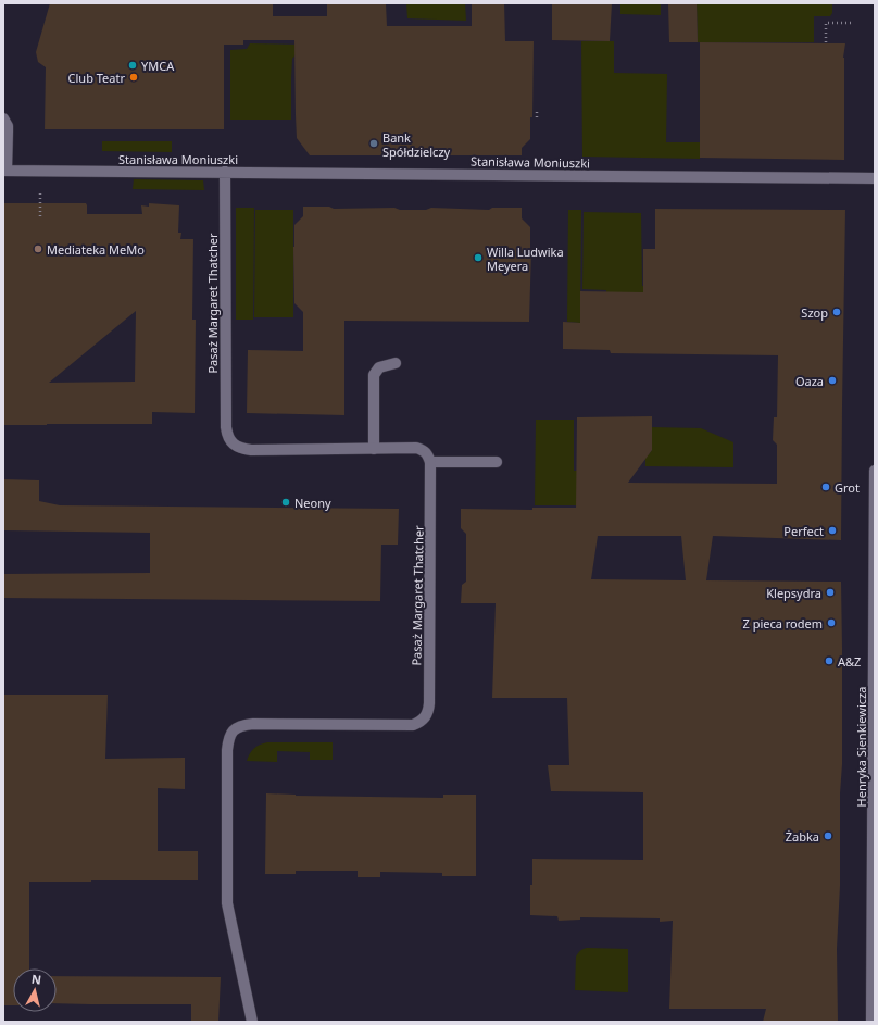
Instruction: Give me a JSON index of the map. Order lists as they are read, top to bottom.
{
  "streets": {
    "street": ["Stanisława Moniuszki", "Pasaż Margaret Thatcher", "Henryka Sienkiewicza"]
  },
  "crossings": [
    ["Stanisława Moniuszki", "Pasaż Margaret Thatcher"]
  ],
  "places": [
    "YMCA",
    "Club Teatr",
    "Bank Spółdzielczy",
    "Mediateka MeMo",
    "Willa Ludwika Meyera",
    "Szop",
    "Oaza",
    "Grot",
    "Neony",
    "Perfect",
    "Klepsydra",
    "Z pieca rodem",
    "A&Z",
    "Żabka"
  ],
  "north": "top"
}
